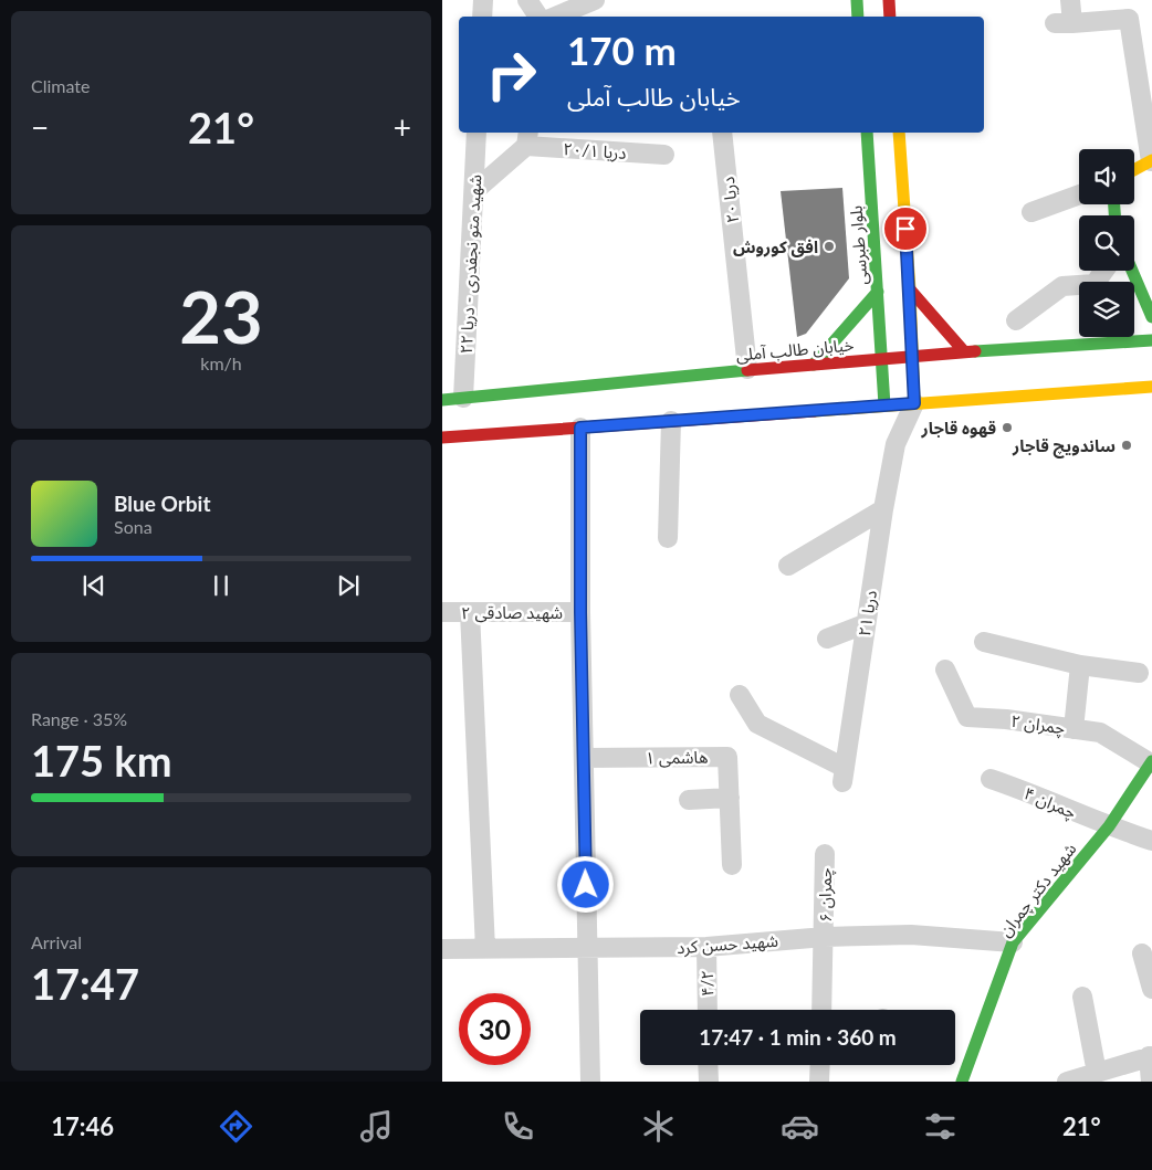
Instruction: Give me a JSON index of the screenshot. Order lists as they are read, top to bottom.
{
  "streets": {
    "main road": ["بلوار طبرسی", "خیابان طالب آملی", "شهید دکتر چمران"],
    "street": [
      "دریا ۲۰/۱",
      "دریا ۲۰",
      "شهید متو نجفدری - دریا ۲۲",
      "شهید صادقی ۲",
      "دریا ۲۱",
      "چمران ۲",
      "هاشمی ۱",
      "چمران ۴",
      "چمران ۶",
      "شهید حسن کرد",
      "۴/۲"
    ]
  },
  "crossings": [
    ["دریا ۲۰", "خیابان طالب آملی"],
    ["بلوار طبرسی", "خیابان طالب آملی"],
    ["بلوار طبرسی", "دریا ۲۱"],
    ["شهید متو نجفدری - دریا ۲۲", "خیابان طالب آملی"],
    ["چمران ۲", "شهید دکتر چمران"],
    ["چمران ۴", "شهید دکتر چمران"],
    ["شهید دکتر چمران", "شهید حسن کرد"],
    ["چمران ۶", "شهید حسن کرد"],
    ["شهید حسن کرد", "۴/۲"]
  ],
  "places": ["افق کوروش", "قهوه قاجار", "ساندویچ قاجار"],
  "page": {
    "tile": [
      "Climate",
      ["23", "km/h"],
      ["Range · 35%", "175 km"],
      ["Arrival", "17:47"]
    ],
    "turn": ["170 m", "خیابان طالب آملی"],
    "heat": ["−", "21°", "+"],
    "song": ["Blue Orbit", "Sona"],
    "limit": "30",
    "trip": "17:47 · 1 min · 360 m",
    "tabs": ["17:46", "21°"]
  }
}
